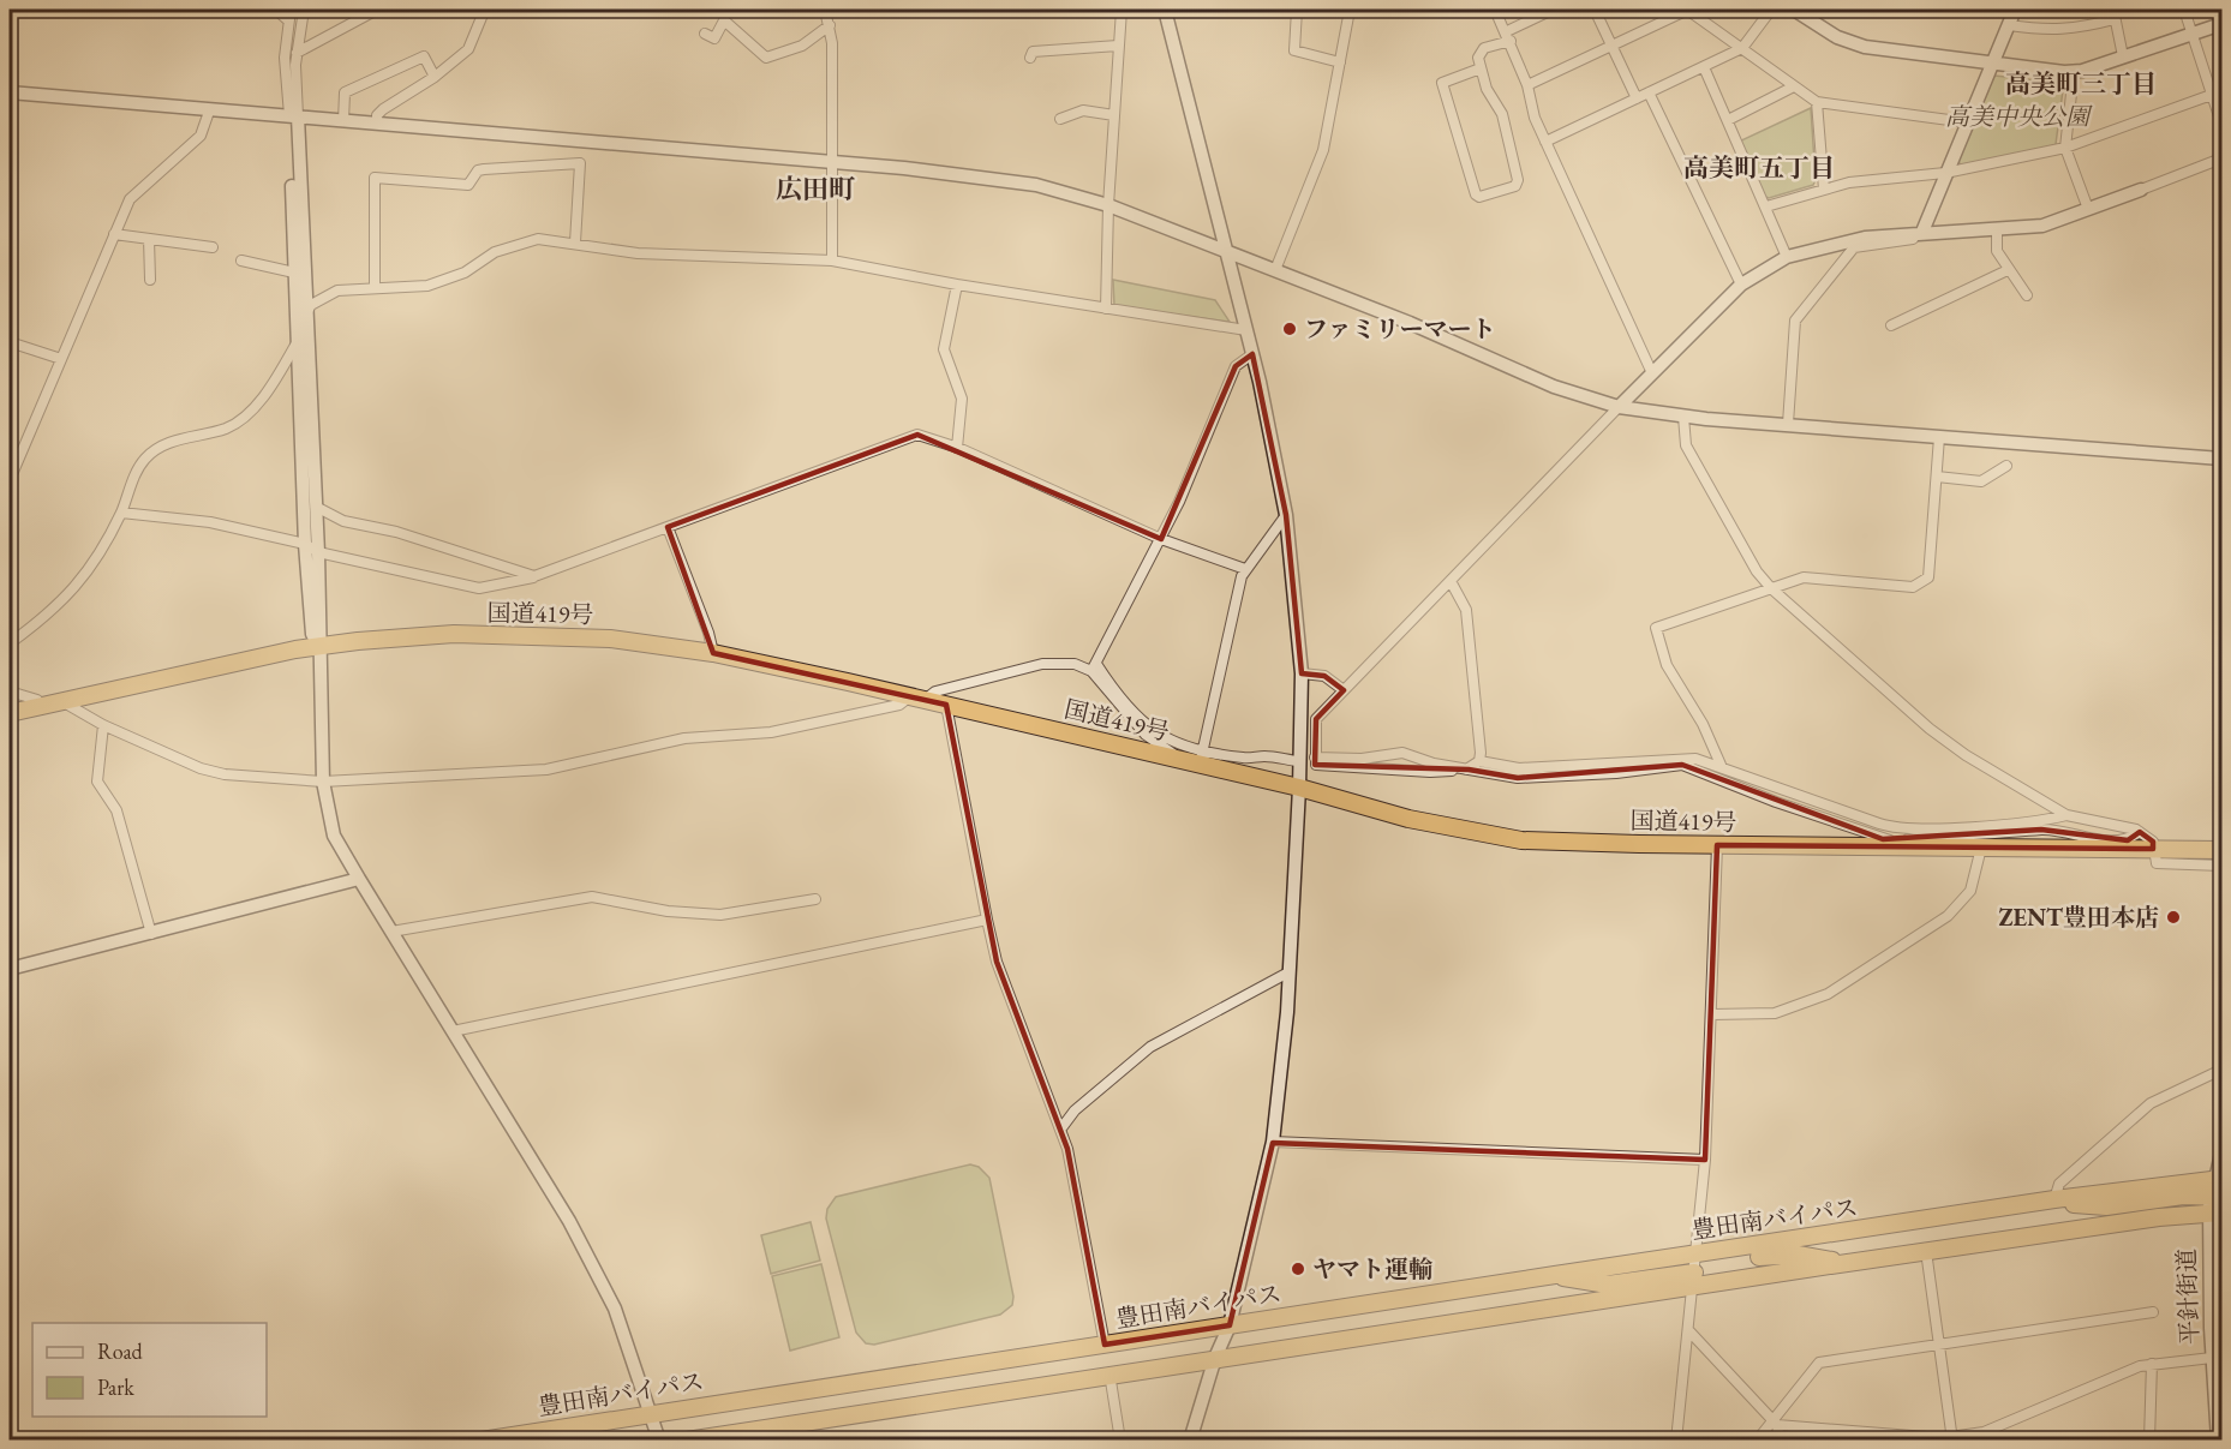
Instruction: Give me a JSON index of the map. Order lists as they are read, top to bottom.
{
  "streets": {
    "highway": ["国道419号", "豊田南バイパス"],
    "street": ["平針街道"]
  },
  "crossings": [
    ["豊田南バイパス", "平針街道"]
  ],
  "districts": ["高美町三丁目", "高美町五丁目", "広田町"],
  "parks": ["高美中央公園"],
  "places": ["ファミリーマート", "ZENT豊田本店", "ヤマト運輸"],
  "legend": ["Road", "Park"]
}
